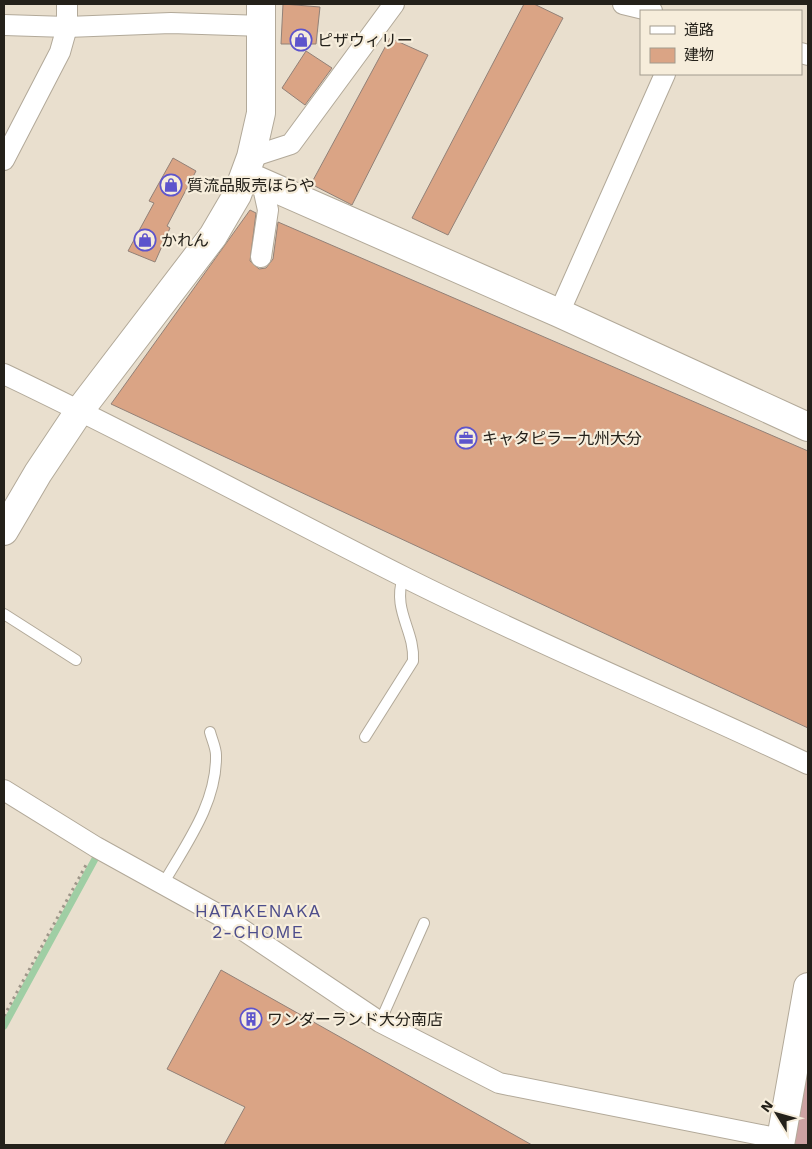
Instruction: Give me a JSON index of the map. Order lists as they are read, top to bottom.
{
  "districts": ["HATAKENAKA 2-CHOME"],
  "places": {
    "shop": ["ピザウィリー", "質流品販売ほらや", "かれん"],
    "office": ["キャタピラー九州大分"],
    "building": ["ワンダーランド大分南店"]
  },
  "legend": ["道路", "建物"],
  "north": "top left"
}
